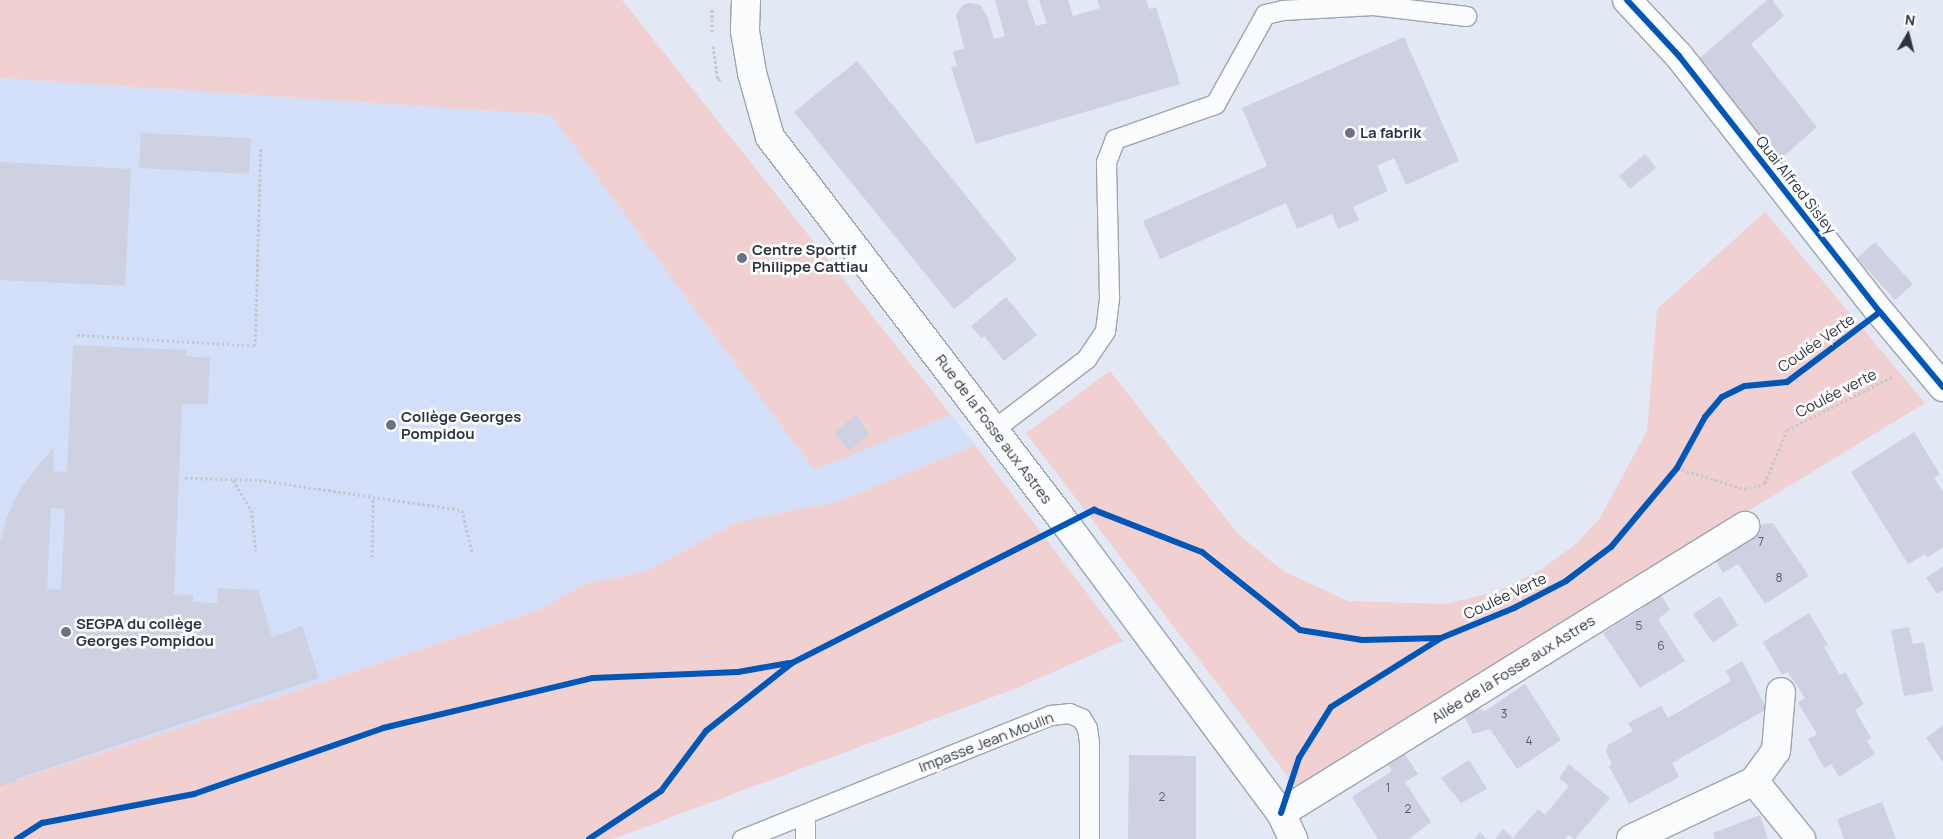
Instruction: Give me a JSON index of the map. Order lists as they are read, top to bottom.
{
  "streets": {
    "street": ["Quai Alfred Sisley", "Rue de la Fosse aux Astres", "Allée de la Fosse aux Astres"],
    "lane": ["Impasse Jean Moulin"],
    "path": ["Coulée verte"],
    "cycle path": ["Coulée Verte"]
  },
  "crossings": [
    ["Quai Alfred Sisley", "Coulée Verte"],
    ["Quai Alfred Sisley", "Coulée verte"],
    ["Coulée Verte", "Coulée verte"],
    ["Coulée Verte", "Rue de la Fosse aux Astres"],
    ["Rue de la Fosse aux Astres", "Allée de la Fosse aux Astres"]
  ],
  "places": [
    "La fabrik",
    "Centre Sportif Philippe Cattiau",
    "Collège Georges Pompidou",
    "SEGPA du collège Georges Pompidou"
  ],
  "house_numbers": [
    "7",
    "8",
    "5",
    "6",
    "3",
    "4",
    "1",
    "2",
    "2"
  ],
  "north": "top"
}
